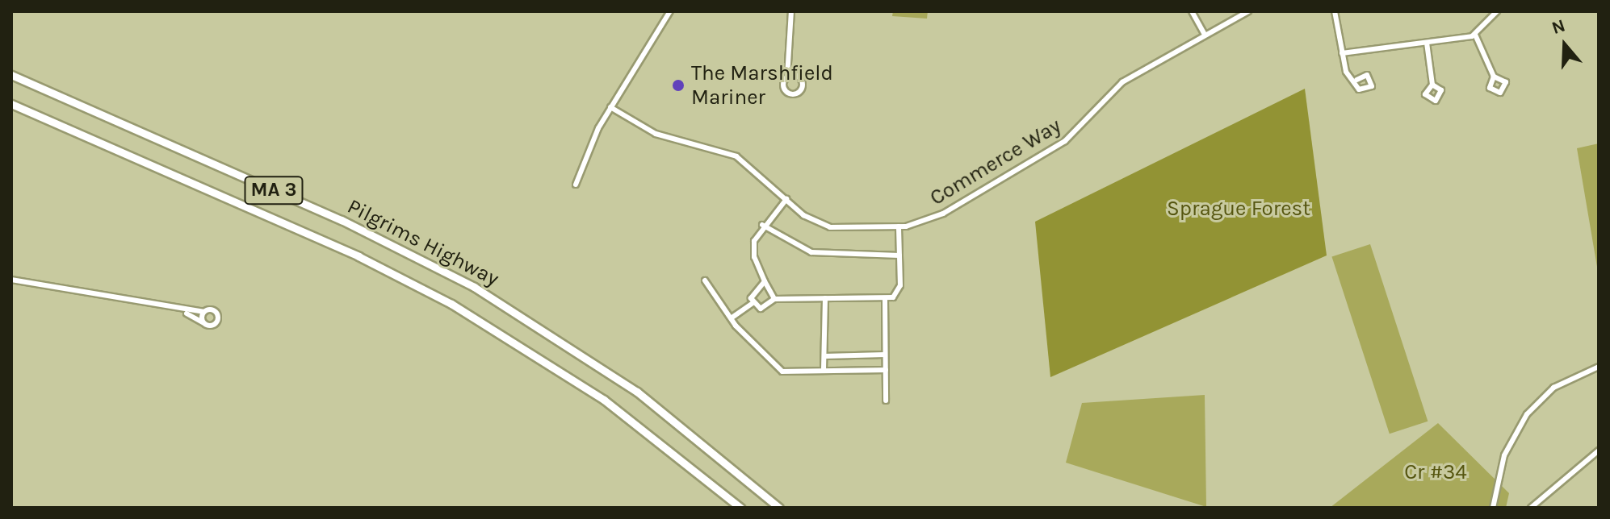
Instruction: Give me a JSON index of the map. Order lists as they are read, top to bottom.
{
  "streets": {
    "highway": ["MA 3", "Pilgrims Highway"],
    "street": ["Commerce Way"]
  },
  "parks": ["Sprague Forest", "Cr #34"],
  "places": ["The Marshfield Mariner"],
  "north": "top"
}
